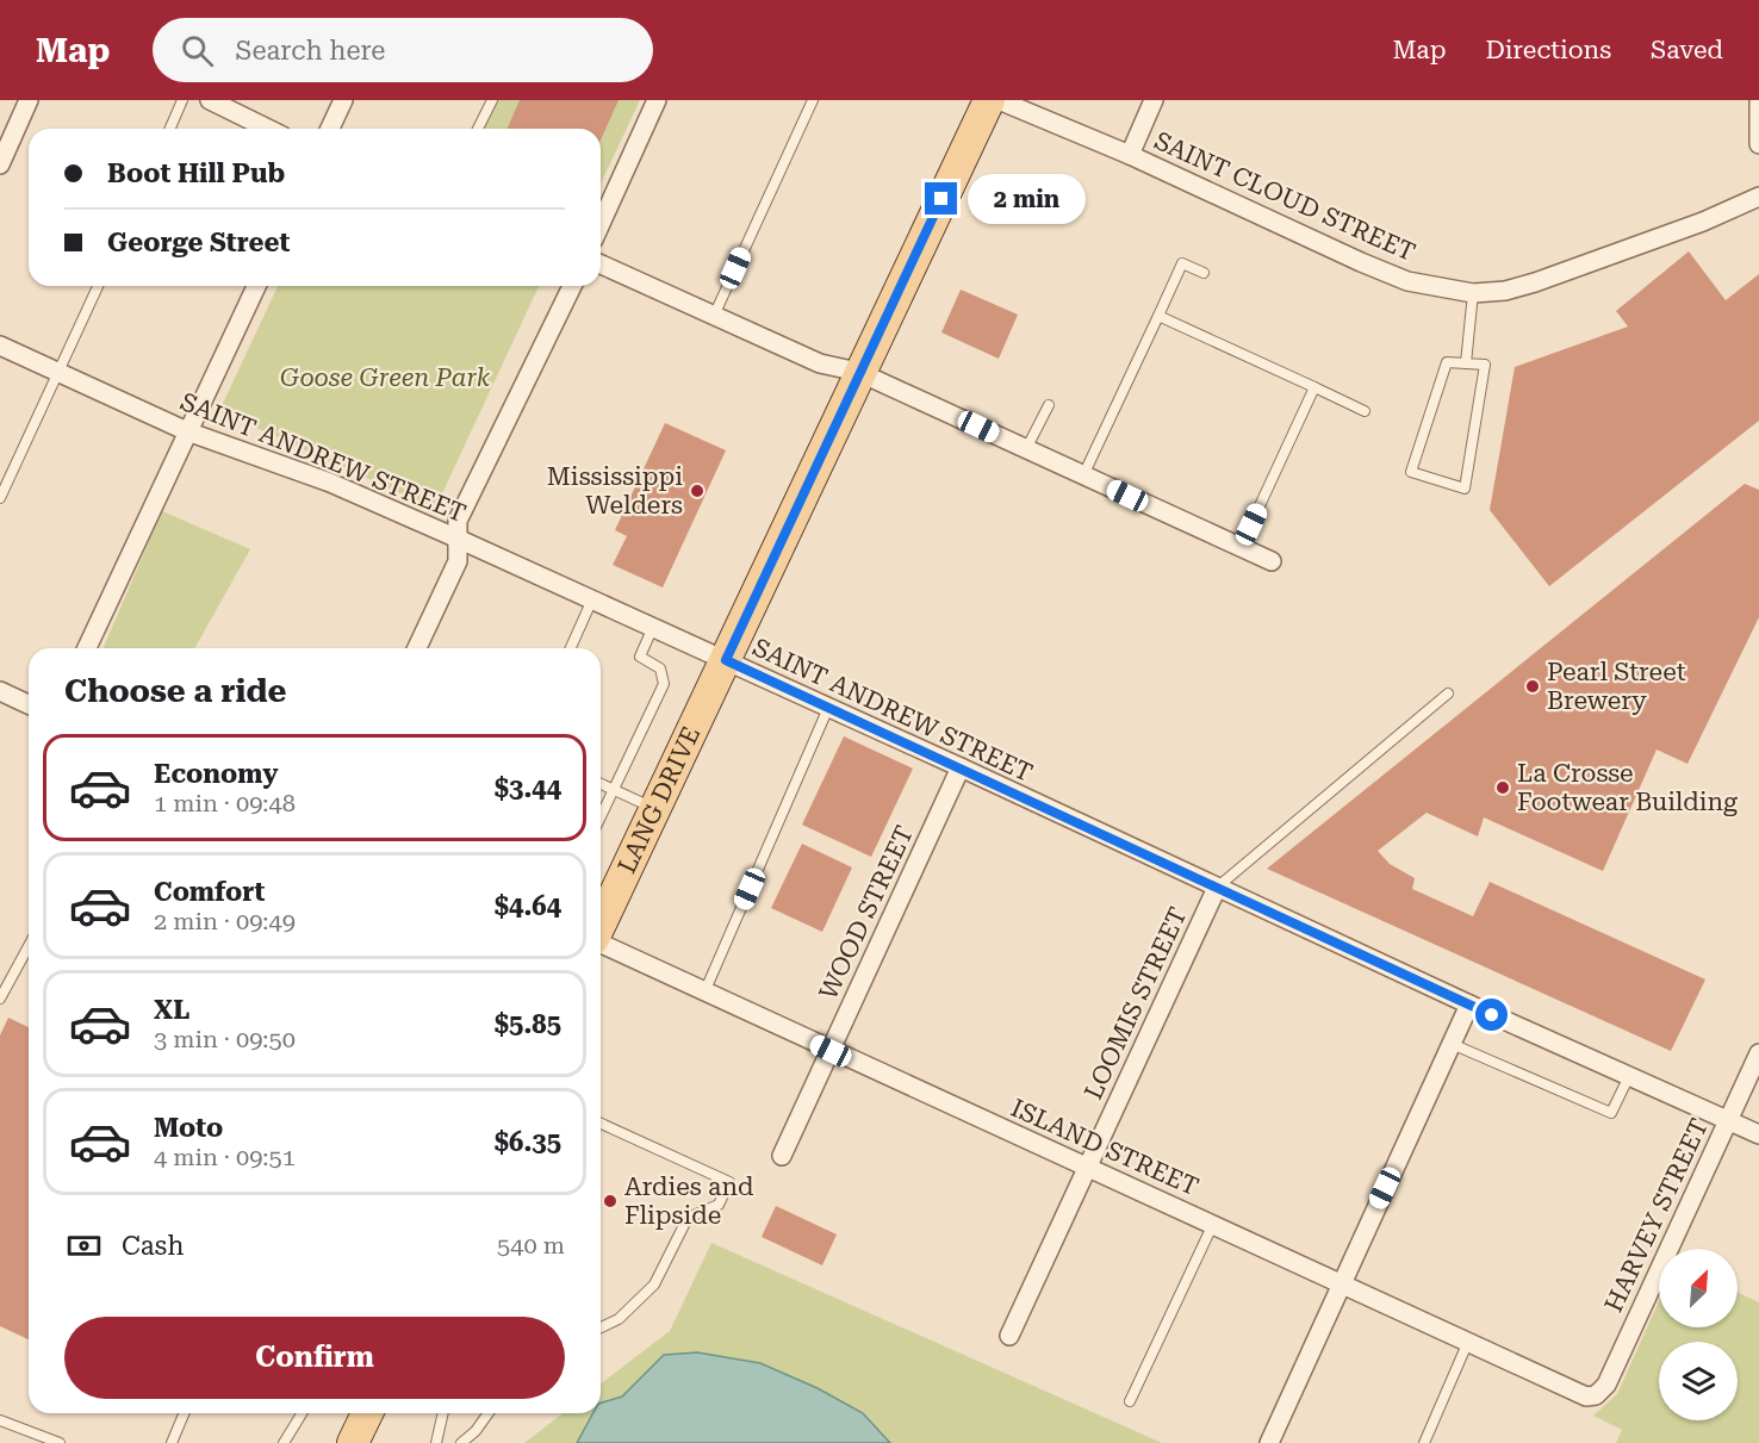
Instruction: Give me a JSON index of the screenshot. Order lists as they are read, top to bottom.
{
  "streets": {
    "main road": ["LANG DRIVE"],
    "street": [
      "SAINT CLOUD STREET",
      "SAINT ANDREW STREET",
      "WOOD STREET",
      "LOOMIS STREET",
      "ISLAND STREET",
      "HARVEY STREET"
    ]
  },
  "crossings": [
    ["SAINT ANDREW STREET", "LANG DRIVE"],
    ["SAINT ANDREW STREET", "WOOD STREET"],
    ["SAINT ANDREW STREET", "LOOMIS STREET"],
    ["SAINT ANDREW STREET", "HARVEY STREET"],
    ["WOOD STREET", "ISLAND STREET"],
    ["LOOMIS STREET", "ISLAND STREET"],
    ["ISLAND STREET", "HARVEY STREET"]
  ],
  "parks": ["Goose Green Park"],
  "places": [
    "Mississippi Welders",
    "Pearl Street Brewery",
    "La Crosse Footwear Building",
    "Ardies and Flipside"
  ],
  "north": "top right",
  "page": {
    "header": "Map",
    "search": "Search here",
    "nav": ["Map", "Directions", "Saved"],
    "banner": ["Boot Hill Pub", "George Street"],
    "bubble": "2 min",
    "heading": "Choose a ride",
    "list": [
      {
        "name": "Economy",
        "note": "1 min · 09:48",
        "value": "$3.44"
      },
      {
        "name": "Comfort",
        "note": "2 min · 09:49",
        "value": "$4.64"
      },
      {
        "name": "XL",
        "note": "3 min · 09:50",
        "value": "$5.85"
      },
      {
        "name": "Moto",
        "note": "4 min · 09:51",
        "value": "$6.35"
      }
    ],
    "pay": ["Cash", "540 m"],
    "buttons": "Confirm"
  }
}
